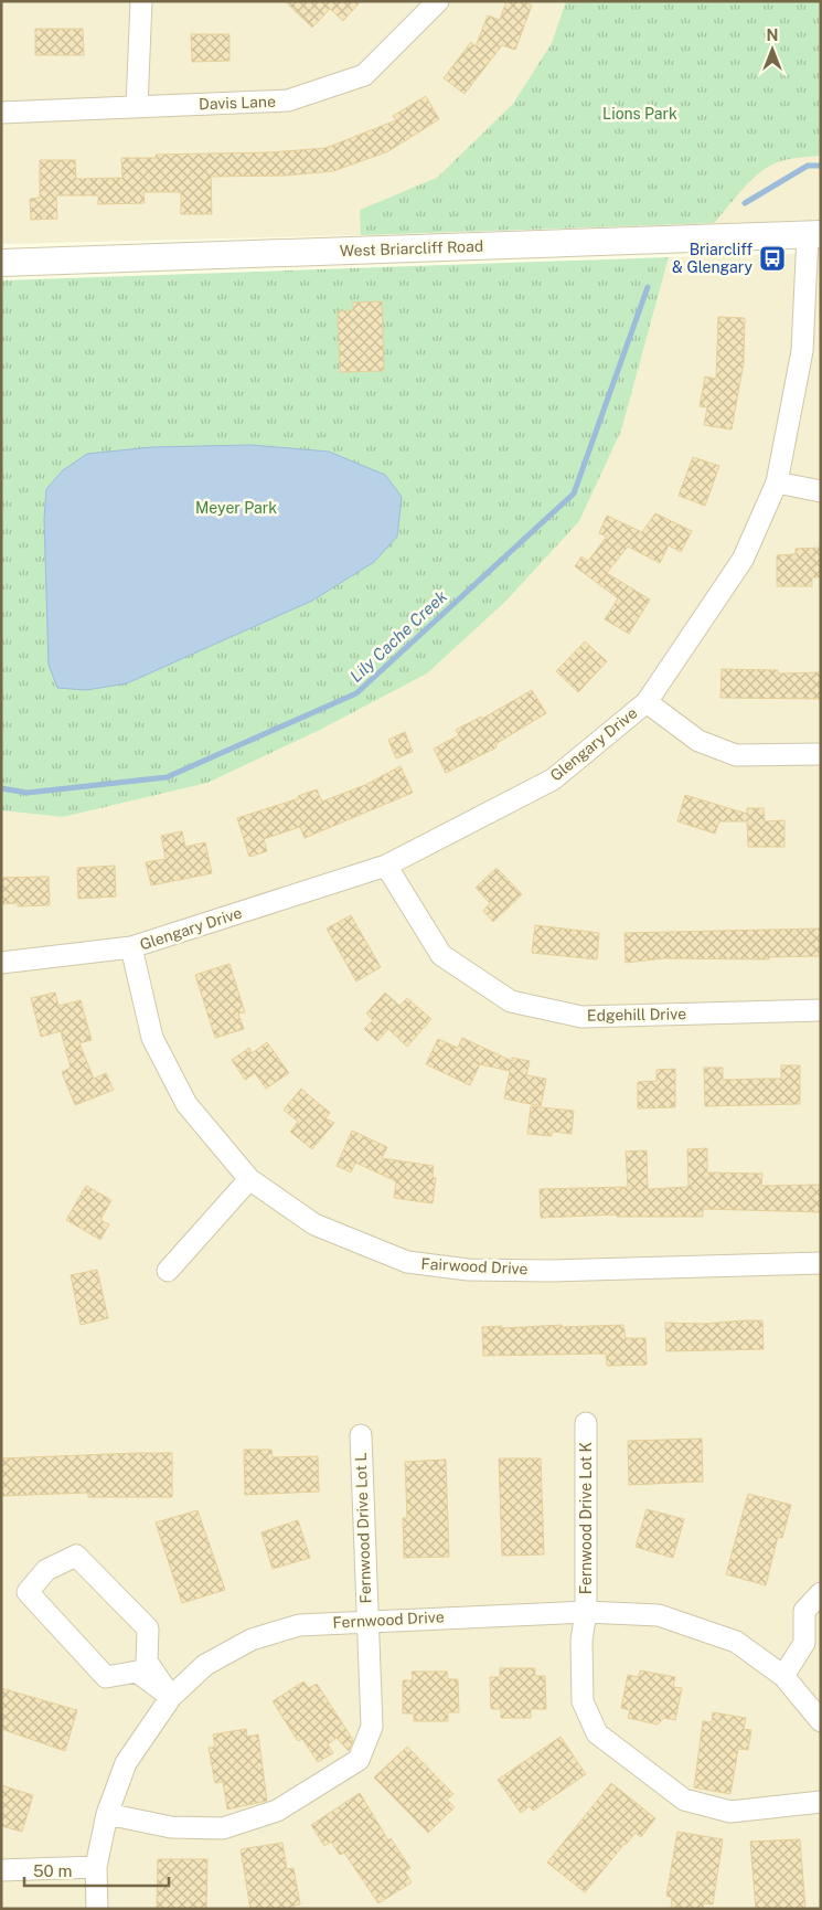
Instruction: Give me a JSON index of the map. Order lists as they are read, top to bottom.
{
  "streets": {
    "street": [
      "Davis Lane",
      "West Briarcliff Road",
      "Glengary Drive",
      "Edgehill Drive",
      "Fairwood Drive",
      "Fernwood Drive Lot K",
      "Fernwood Drive Lot L",
      "Fernwood Drive"
    ]
  },
  "crossings": [
    ["West Briarcliff Road", "Glengary Drive"],
    ["Glengary Drive", "Edgehill Drive"],
    ["Glengary Drive", "Fairwood Drive"],
    ["Fernwood Drive Lot K", "Fernwood Drive"],
    ["Fernwood Drive Lot L", "Fernwood Drive"]
  ],
  "water": ["Lily Cache Creek"],
  "parks": ["Lions Park", "Meyer Park"],
  "places": {
    "bus stop": ["Briarcliff & Glengary"]
  },
  "scale_bar": "50 m",
  "north": "top"
}
